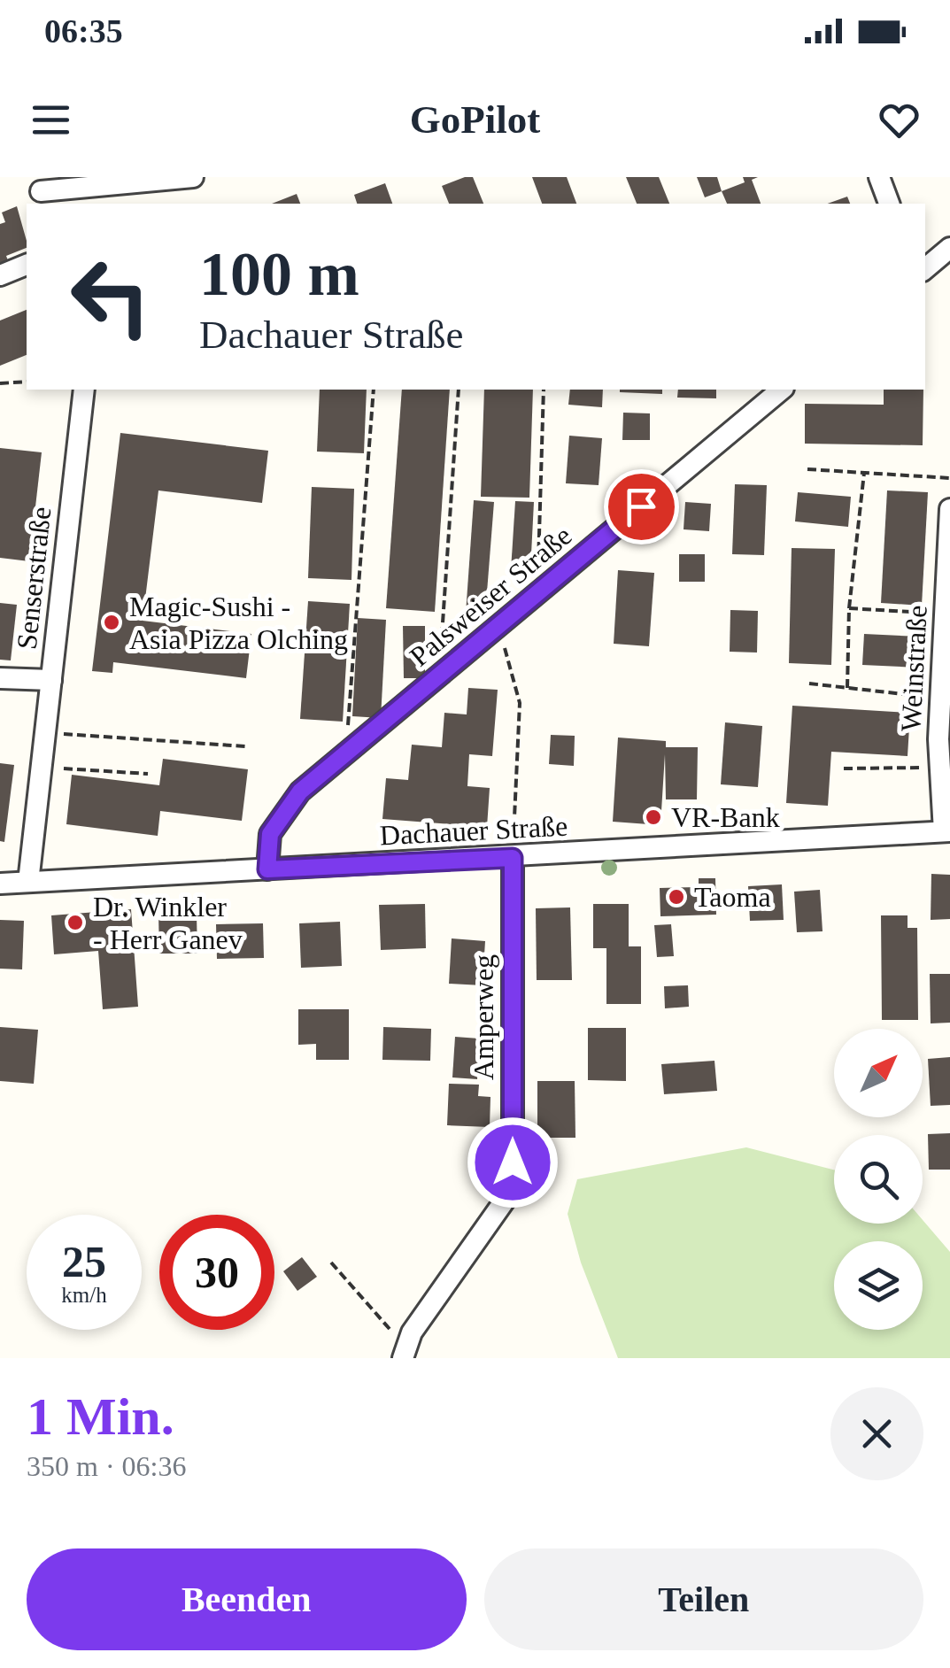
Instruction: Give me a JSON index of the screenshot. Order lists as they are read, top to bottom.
{
  "streets": {
    "street": [
      "Senserstraße",
      "Palsweiser Straße",
      "Weinstraße",
      "Dachauer Straße",
      "Amperweg"
    ]
  },
  "crossings": [
    ["Senserstraße", "Dachauer Straße"],
    ["Palsweiser Straße", "Dachauer Straße"],
    ["Weinstraße", "Dachauer Straße"],
    ["Dachauer Straße", "Amperweg"]
  ],
  "places": [
    "Magic-Sushi - Asia Pizza Olching",
    "VR-Bank",
    "Taoma",
    "Dr. Winkler - Herr Ganev"
  ],
  "north": "top right",
  "page": {
    "status": "06:35",
    "header": "GoPilot",
    "turn": ["100 m", "Dachauer Straße"],
    "speed": "25 km/h",
    "limit": "30",
    "heading": ["1 Min.", "350 m · 06:36"],
    "buttons": ["Beenden", "Teilen"]
  }
}
